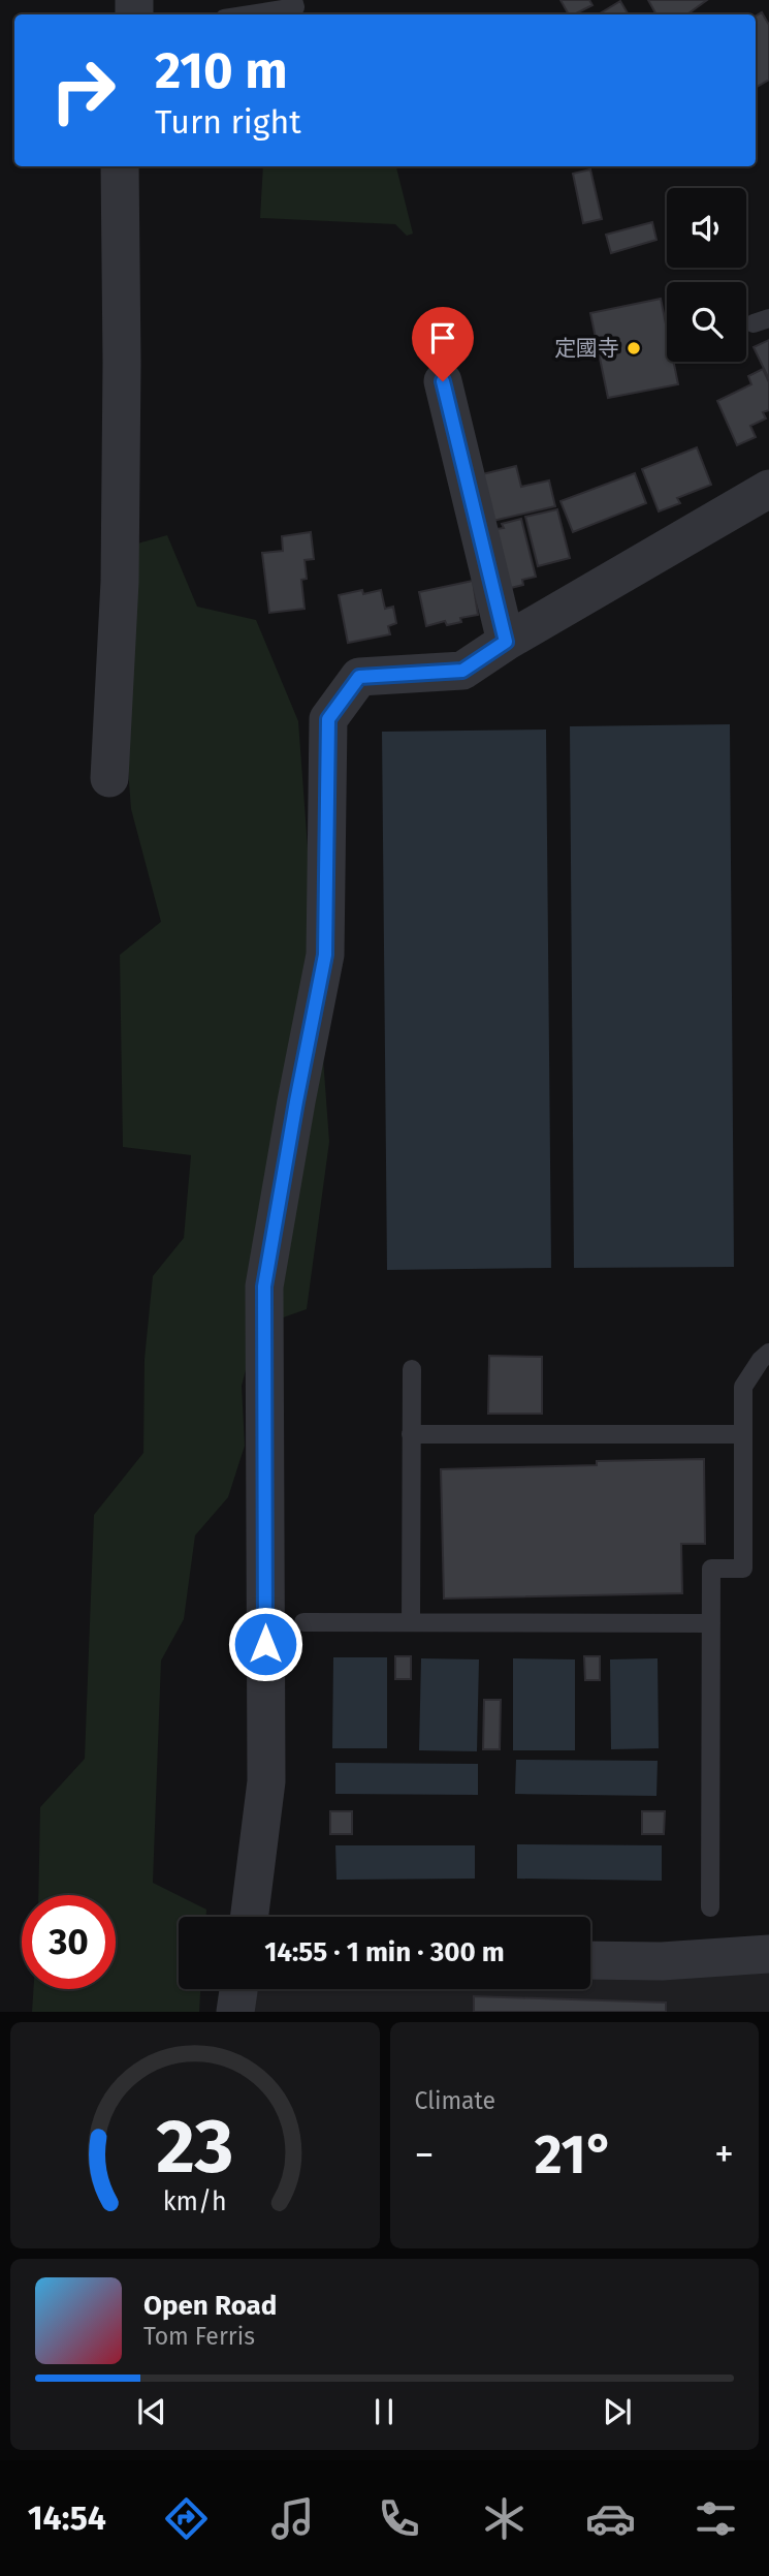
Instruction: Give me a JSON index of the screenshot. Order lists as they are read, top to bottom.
{
  "places": ["定國寺"],
  "page": {
    "turn": ["210 m", "Turn right"],
    "limit": "30",
    "trip": "14:55 · 1 min · 300 m",
    "tile": "Climate",
    "heat": ["−", "21°", "+"],
    "song": ["Open Road", "Tom Ferris"],
    "tabs": "14:54",
    "gauge": ["23", "km/h"]
  }
}
